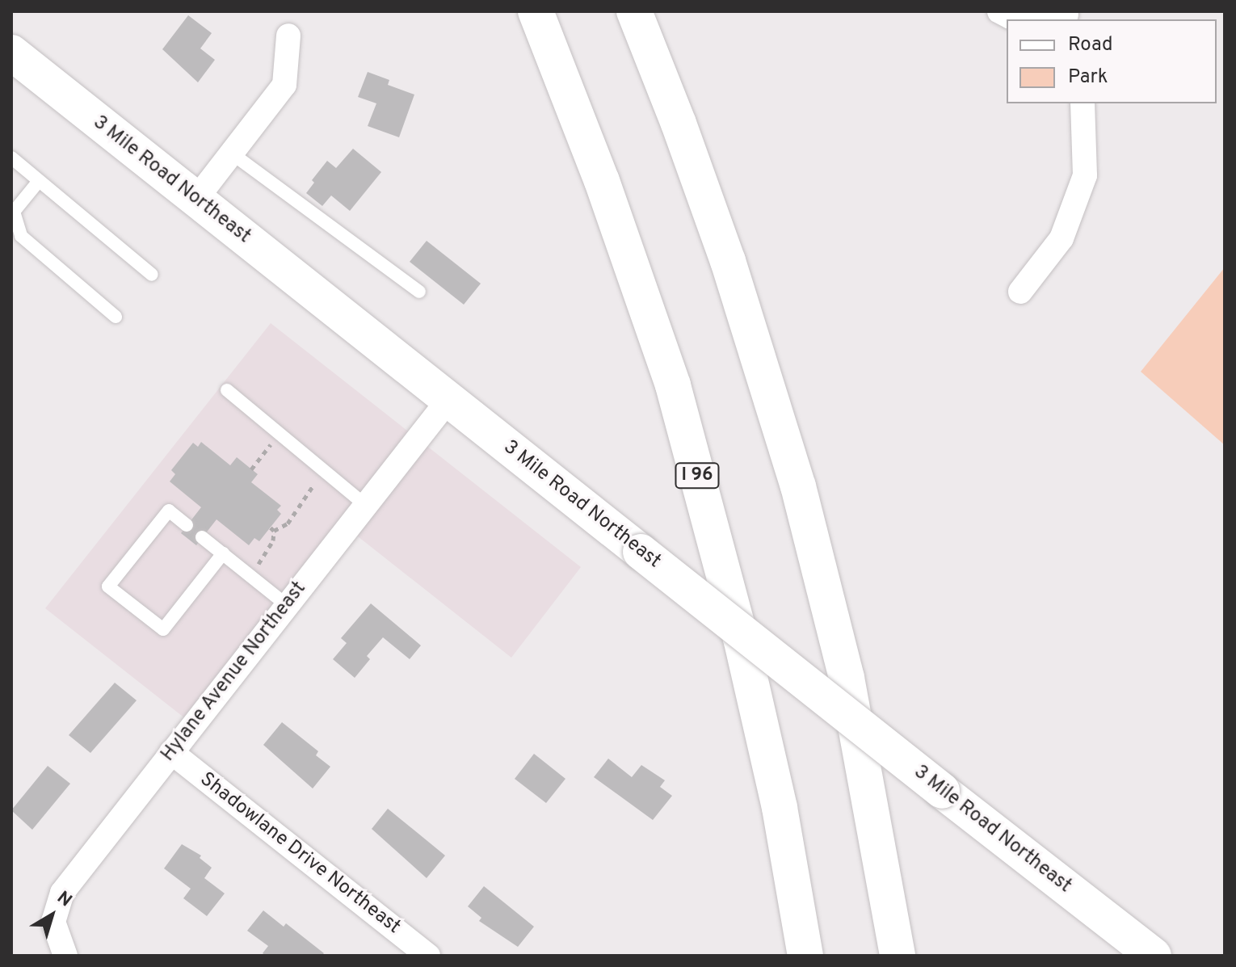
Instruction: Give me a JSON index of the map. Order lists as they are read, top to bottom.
{
  "streets": {
    "main road": ["3 Mile Road Northeast", "I 96"],
    "street": ["Hylane Avenue Northeast", "Shadowlane Drive Northeast"]
  },
  "crossings": [
    ["3 Mile Road Northeast", "Hylane Avenue Northeast"],
    ["Hylane Avenue Northeast", "Shadowlane Drive Northeast"]
  ],
  "legend": ["Road", "Park"],
  "north": "top right"
}
